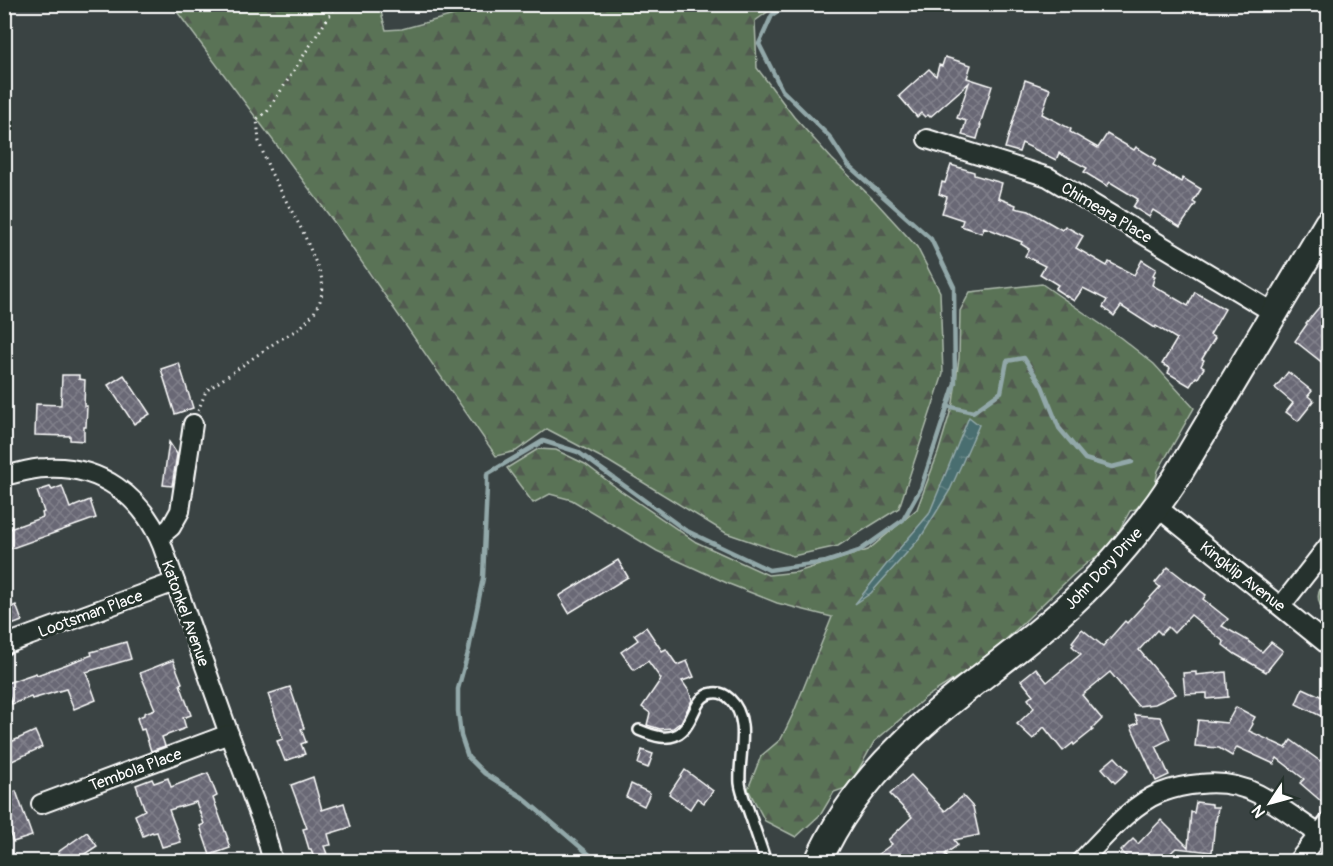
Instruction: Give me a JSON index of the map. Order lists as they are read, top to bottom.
{
  "streets": {
    "street": [
      "Chimeara Place",
      "John Dory Drive",
      "Kingklip Avenue",
      "Lootsman Place",
      "Katonkel Avenue",
      "Tembola Place"
    ]
  },
  "crossings": [
    ["Chimeara Place", "John Dory Drive"],
    ["John Dory Drive", "Kingklip Avenue"],
    ["Lootsman Place", "Katonkel Avenue"],
    ["Katonkel Avenue", "Tembola Place"]
  ],
  "north": "bottom left"
}
